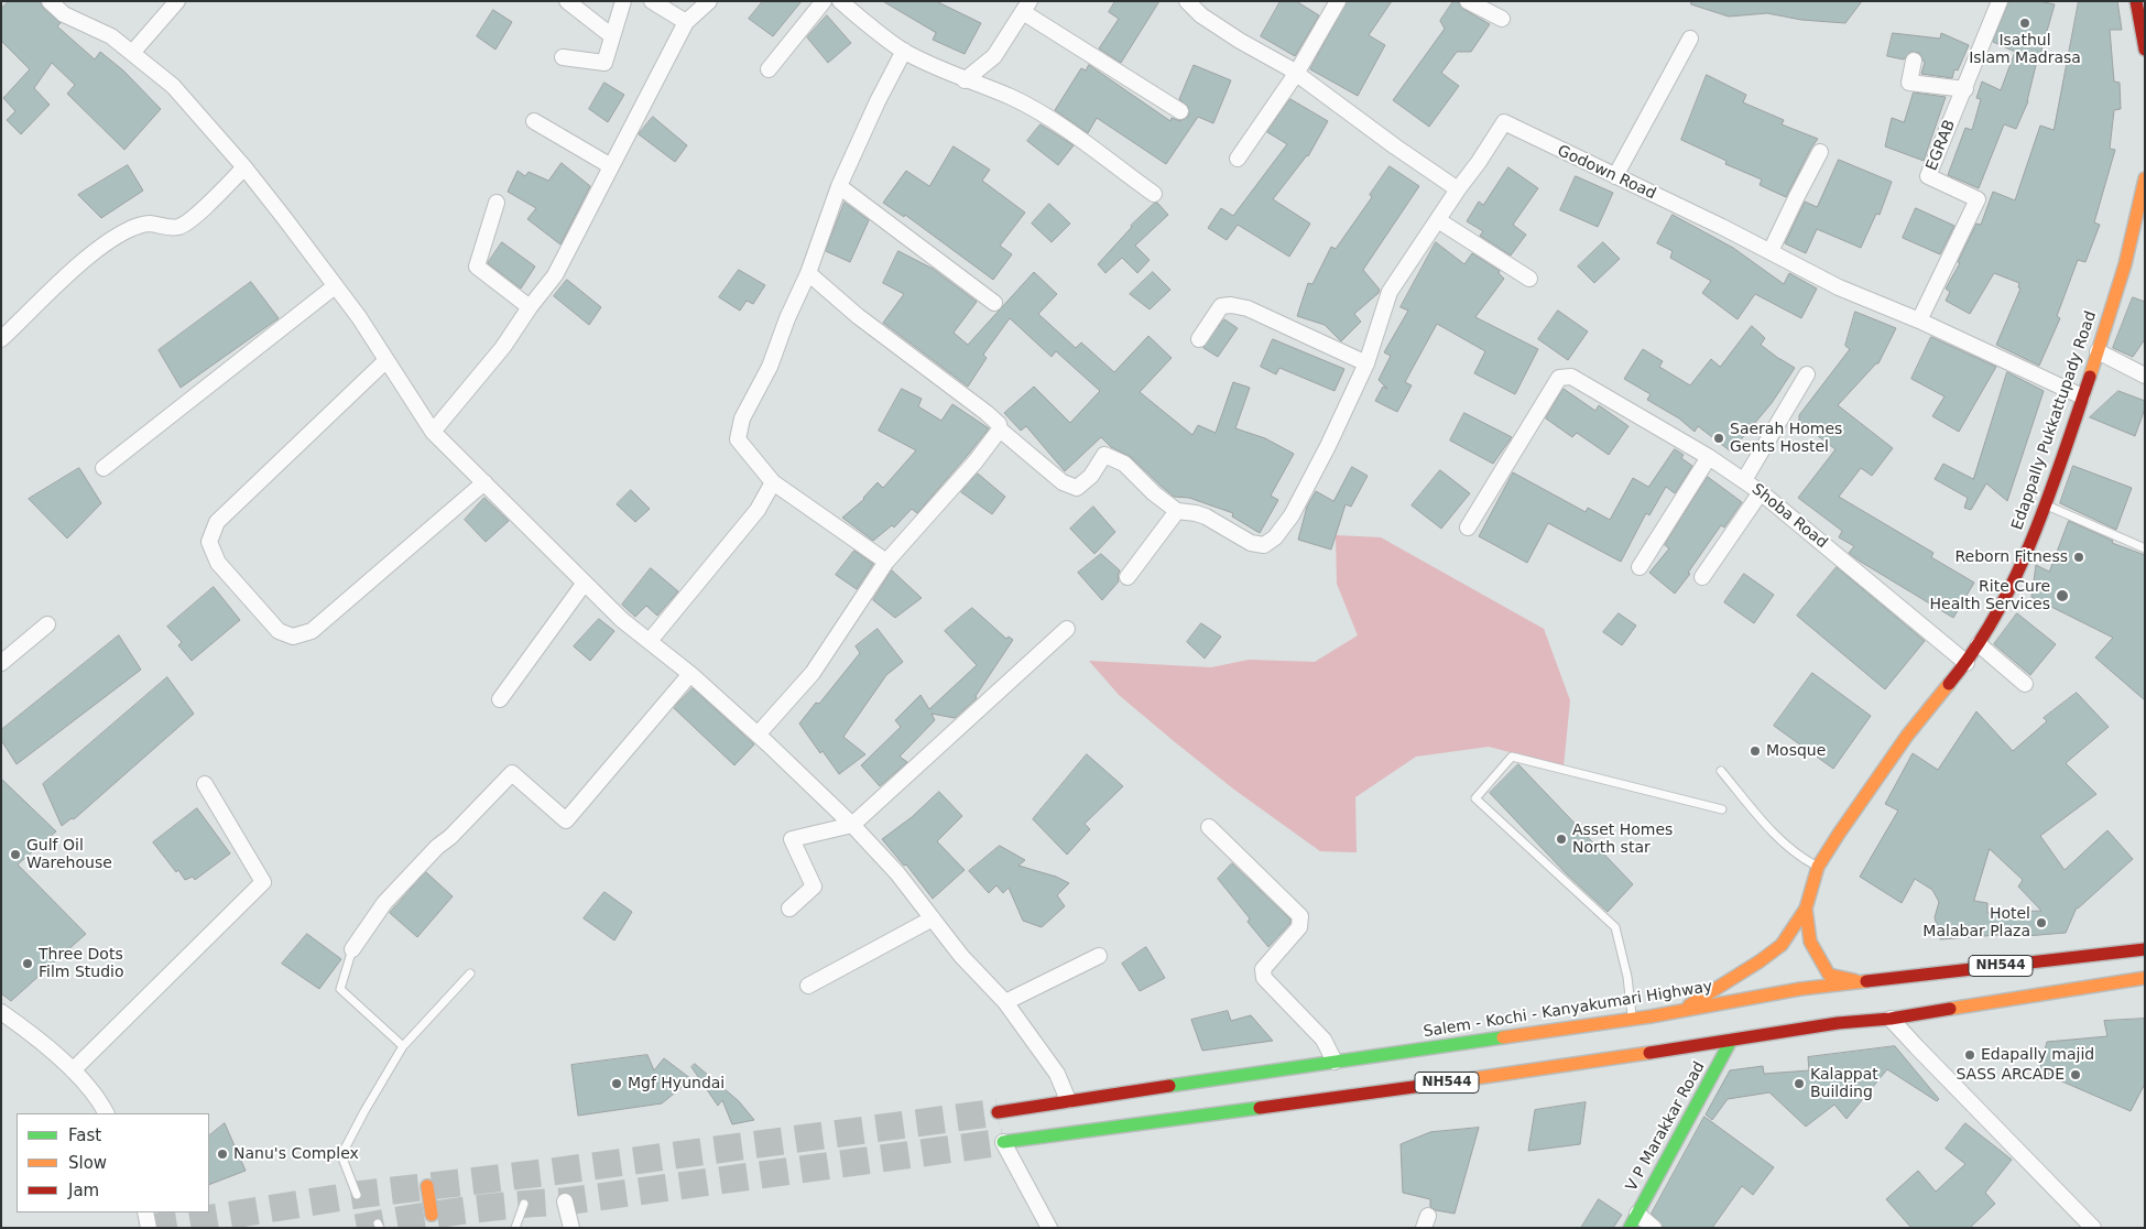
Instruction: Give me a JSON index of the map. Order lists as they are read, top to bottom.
{
  "streets": {
    "main road": [
      "Edappally Pukkattupady Road",
      "NH544",
      "Salem - Kochi - Kanyakumari Highway",
      "V P Marakkar Road"
    ],
    "street": ["EGRAB", "Godown Road", "Shoba Road"]
  },
  "crossings": [
    ["EGRAB", "Godown Road"],
    ["Godown Road", "Edappally Pukkattupady Road"],
    ["Edappally Pukkattupady Road", "Shoba Road"],
    ["NH544", "V P Marakkar Road"]
  ],
  "places": [
    "Isathul Islam Madrasa",
    "Saerah Homes Gents Hostel",
    "Reborn Fitness",
    "Rite Cure Health Services",
    "Mosque",
    "Asset Homes North star",
    "Gulf Oil Warehouse",
    "Hotel Malabar Plaza",
    "Three Dots Film Studio",
    "Edapally majid",
    "SASS ARCADE",
    "Mgf Hyundai",
    "Kalappat Building",
    "Nanu's Complex"
  ],
  "legend": ["Fast", "Slow", "Jam"]
}
